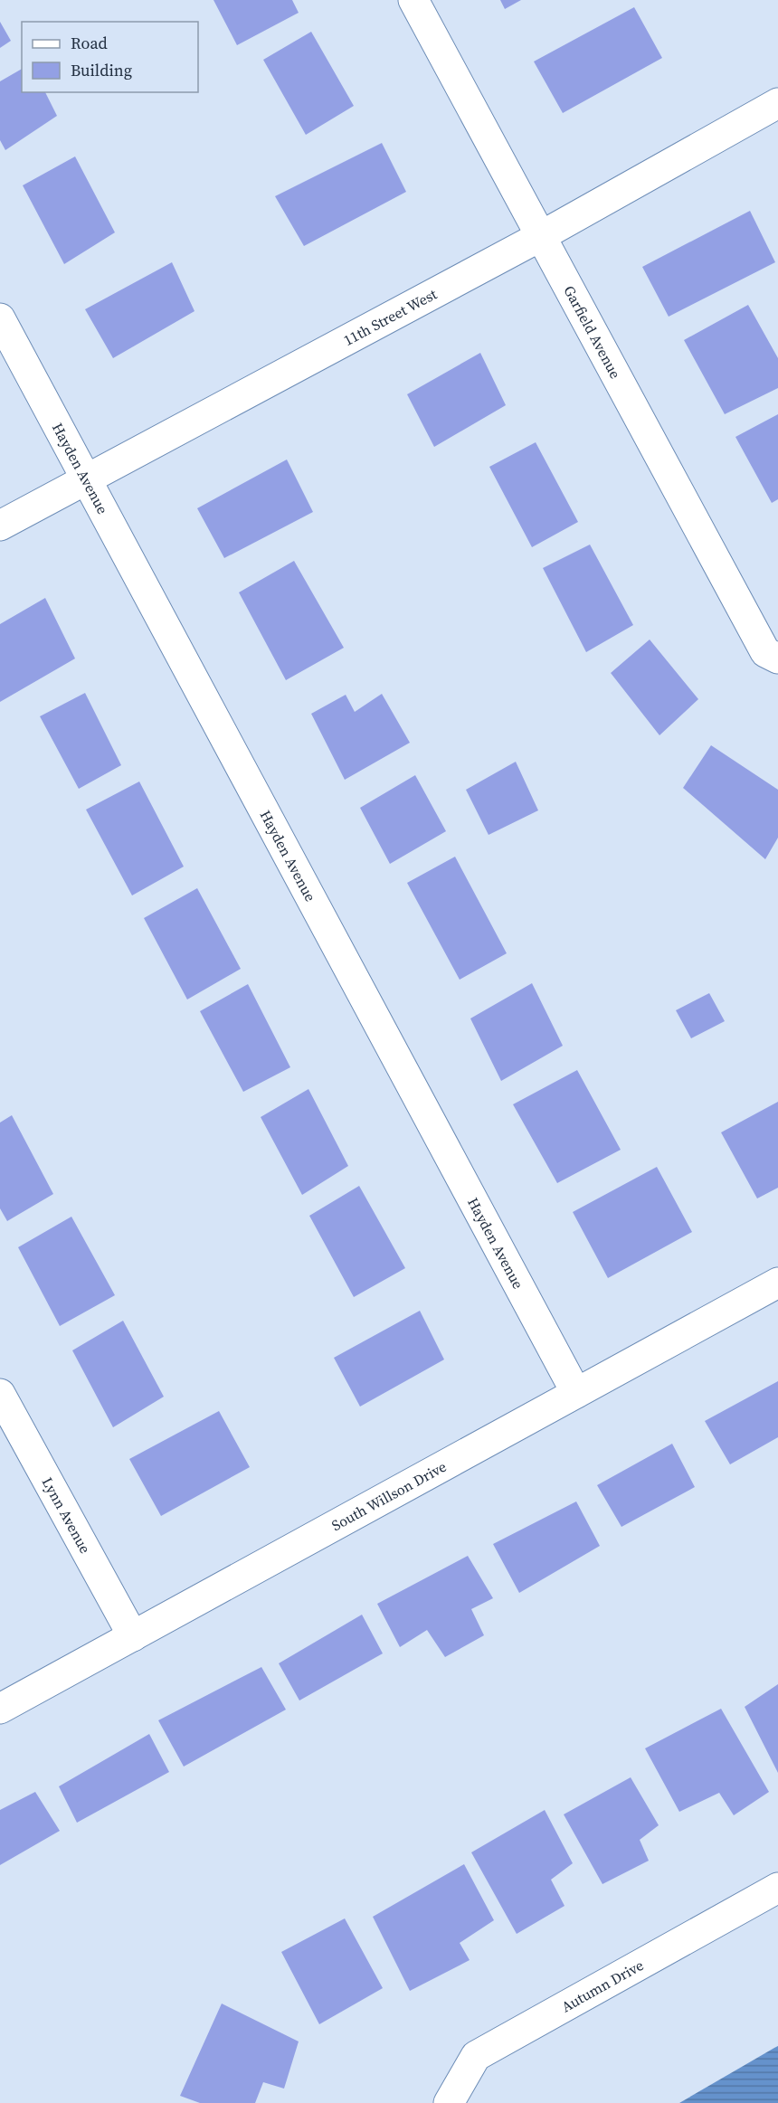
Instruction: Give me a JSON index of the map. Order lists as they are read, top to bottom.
{
  "streets": {
    "street": [
      "11th Street West",
      "Garfield Avenue",
      "Hayden Avenue",
      "South Willson Drive",
      "Lynn Avenue",
      "Autumn Drive"
    ]
  },
  "crossings": [
    ["11th Street West", "Garfield Avenue"],
    ["11th Street West", "Hayden Avenue"],
    ["Hayden Avenue", "South Willson Drive"],
    ["South Willson Drive", "Lynn Avenue"]
  ],
  "legend": ["Road", "Building"]
}
